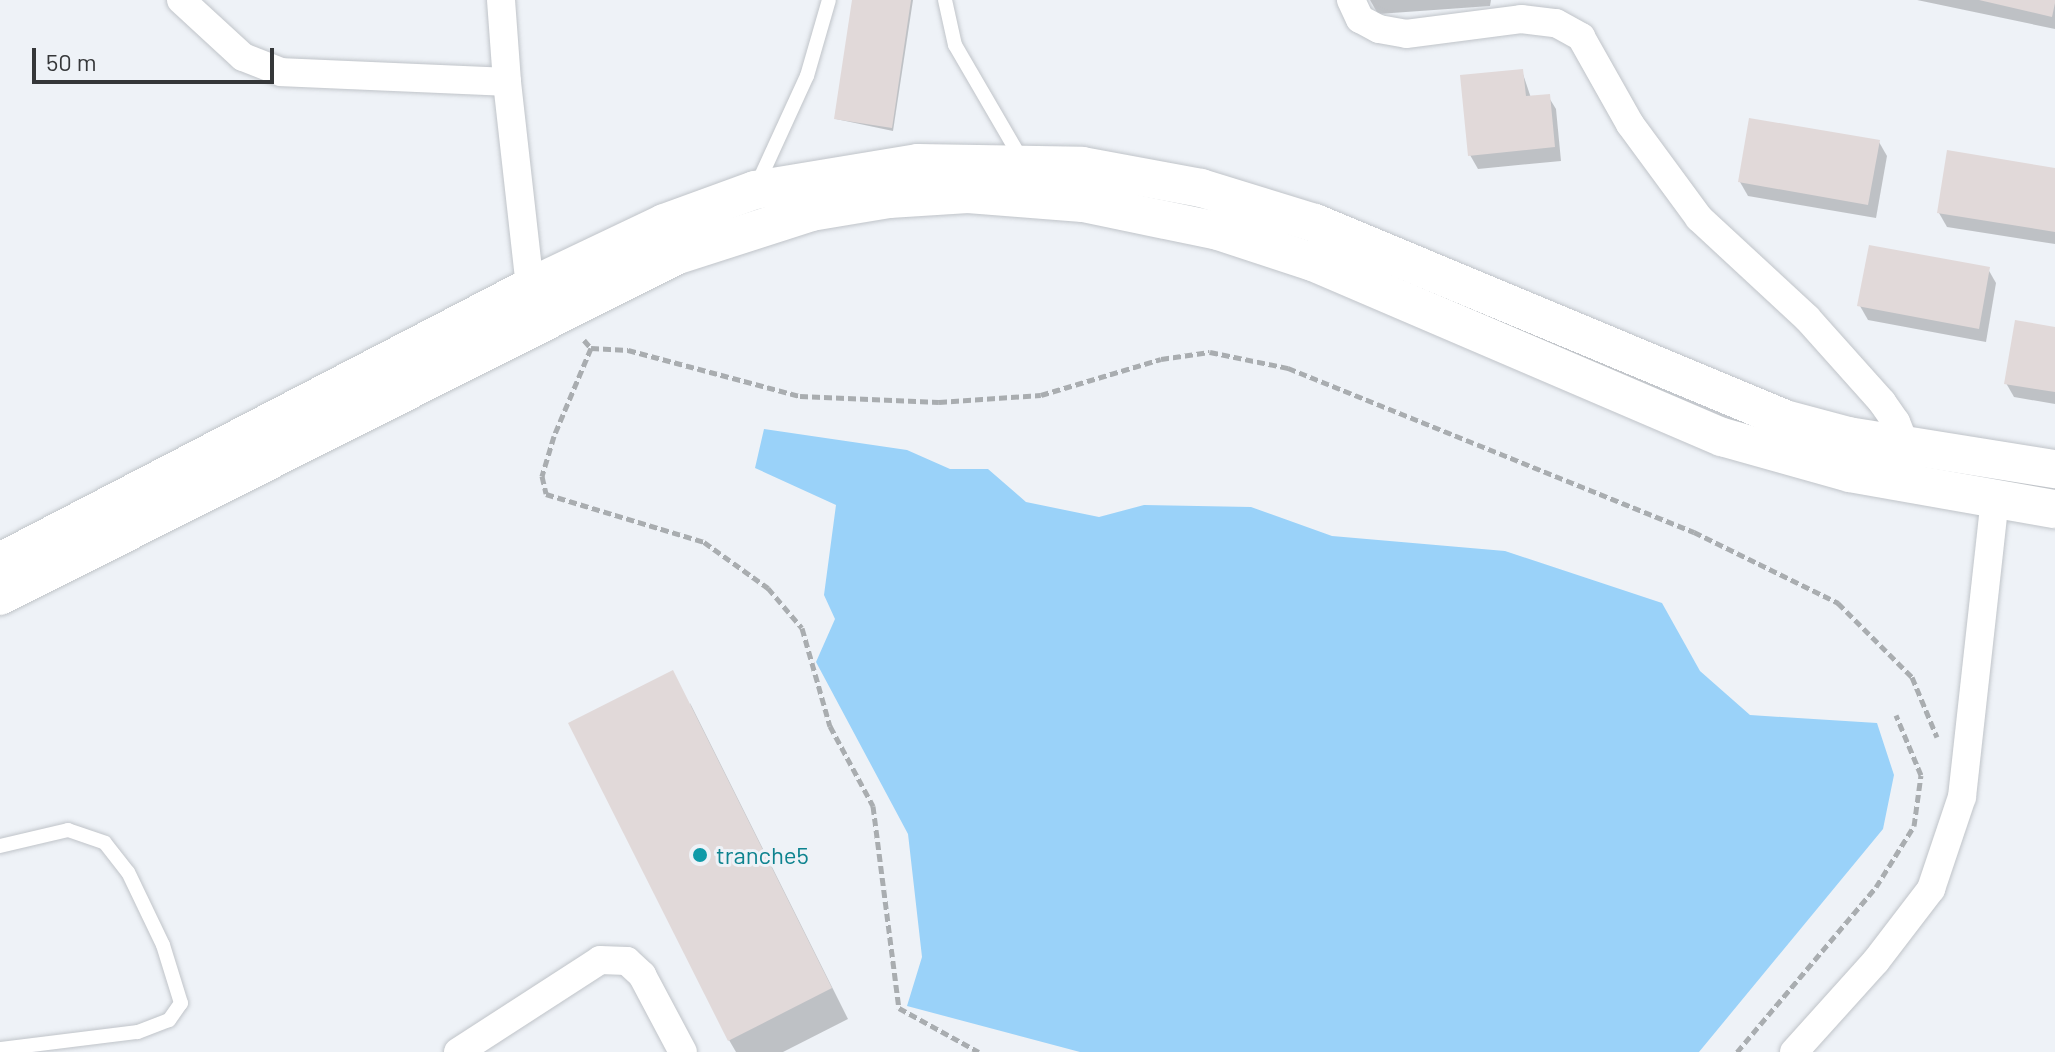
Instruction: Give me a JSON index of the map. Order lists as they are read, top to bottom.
{
  "places": ["tranche5"],
  "scale_bar": "50 m"
}
